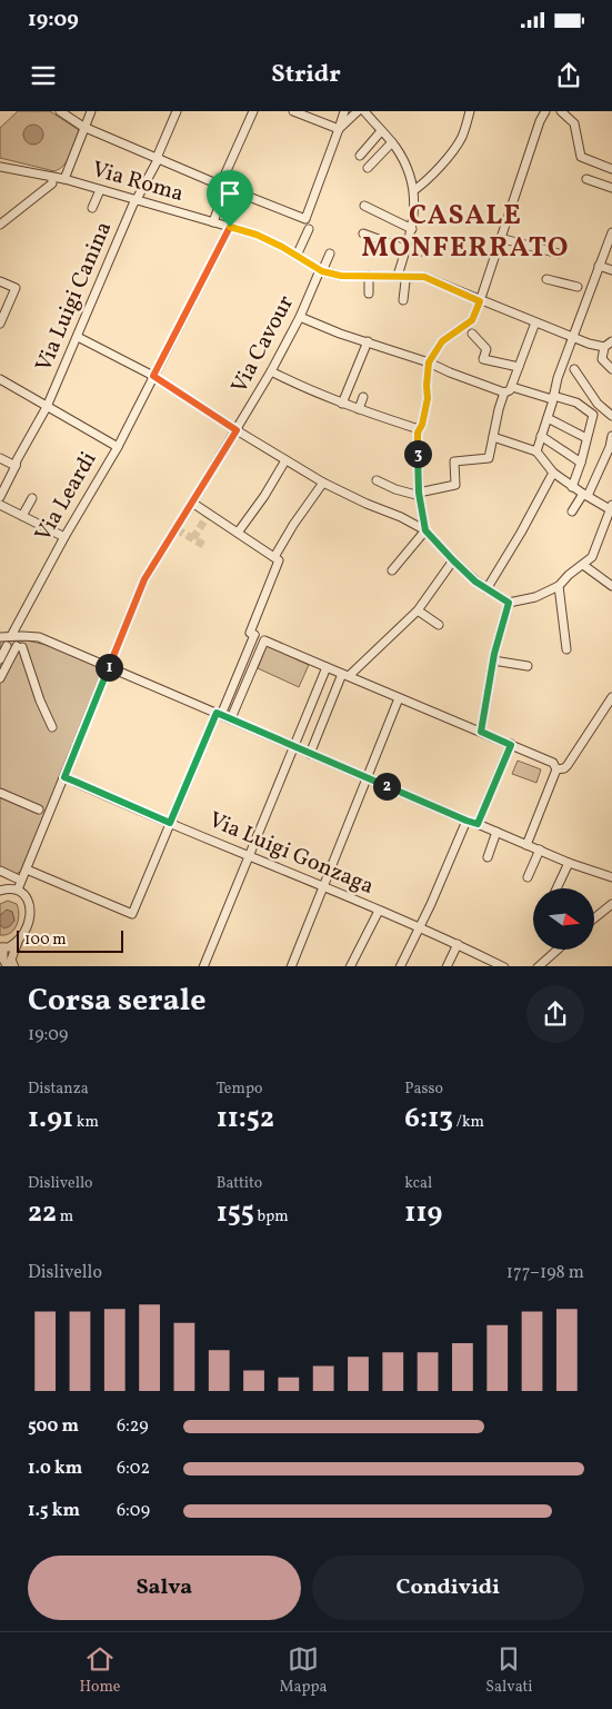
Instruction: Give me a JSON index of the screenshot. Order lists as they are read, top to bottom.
{
  "streets": {
    "street": [
      "Via Roma",
      "Via Luigi Canina",
      "Via Cavour",
      "Via Leardi",
      "Via Luigi Gonzaga"
    ]
  },
  "crossings": [
    ["Via Roma", "Via Luigi Canina"],
    ["Via Roma", "Via Cavour"],
    ["Via Roma", "Via Leardi"],
    ["Via Cavour", "Via Luigi Gonzaga"]
  ],
  "districts": ["CASALE MONFERRATO"],
  "scale_bar": "100 m",
  "north": "right",
  "page": {
    "status": "19:09",
    "header": "Stridr",
    "pins": ["3", "1", "2"],
    "scale": "100 m",
    "heading": ["Corsa serale", "19:09"],
    "stats": [
      ["Distanza", "1.91 km"],
      ["Tempo", "11:52"],
      ["Passo", "6:13 /km"],
      ["Dislivello", "22 m"],
      ["Battito", "155 bpm"],
      ["kcal", "119"]
    ],
    "chart": ["Dislivello", "177–198 m"],
    "list": [
      {
        "name": "500 m",
        "note": "6:29"
      },
      {
        "name": "1.0 km",
        "note": "6:02"
      },
      {
        "name": "1.5 km",
        "note": "6:09"
      }
    ],
    "buttons": ["Salva", "Condividi"],
    "tabs": ["Home", "Mappa", "Salvati"]
  }
}
